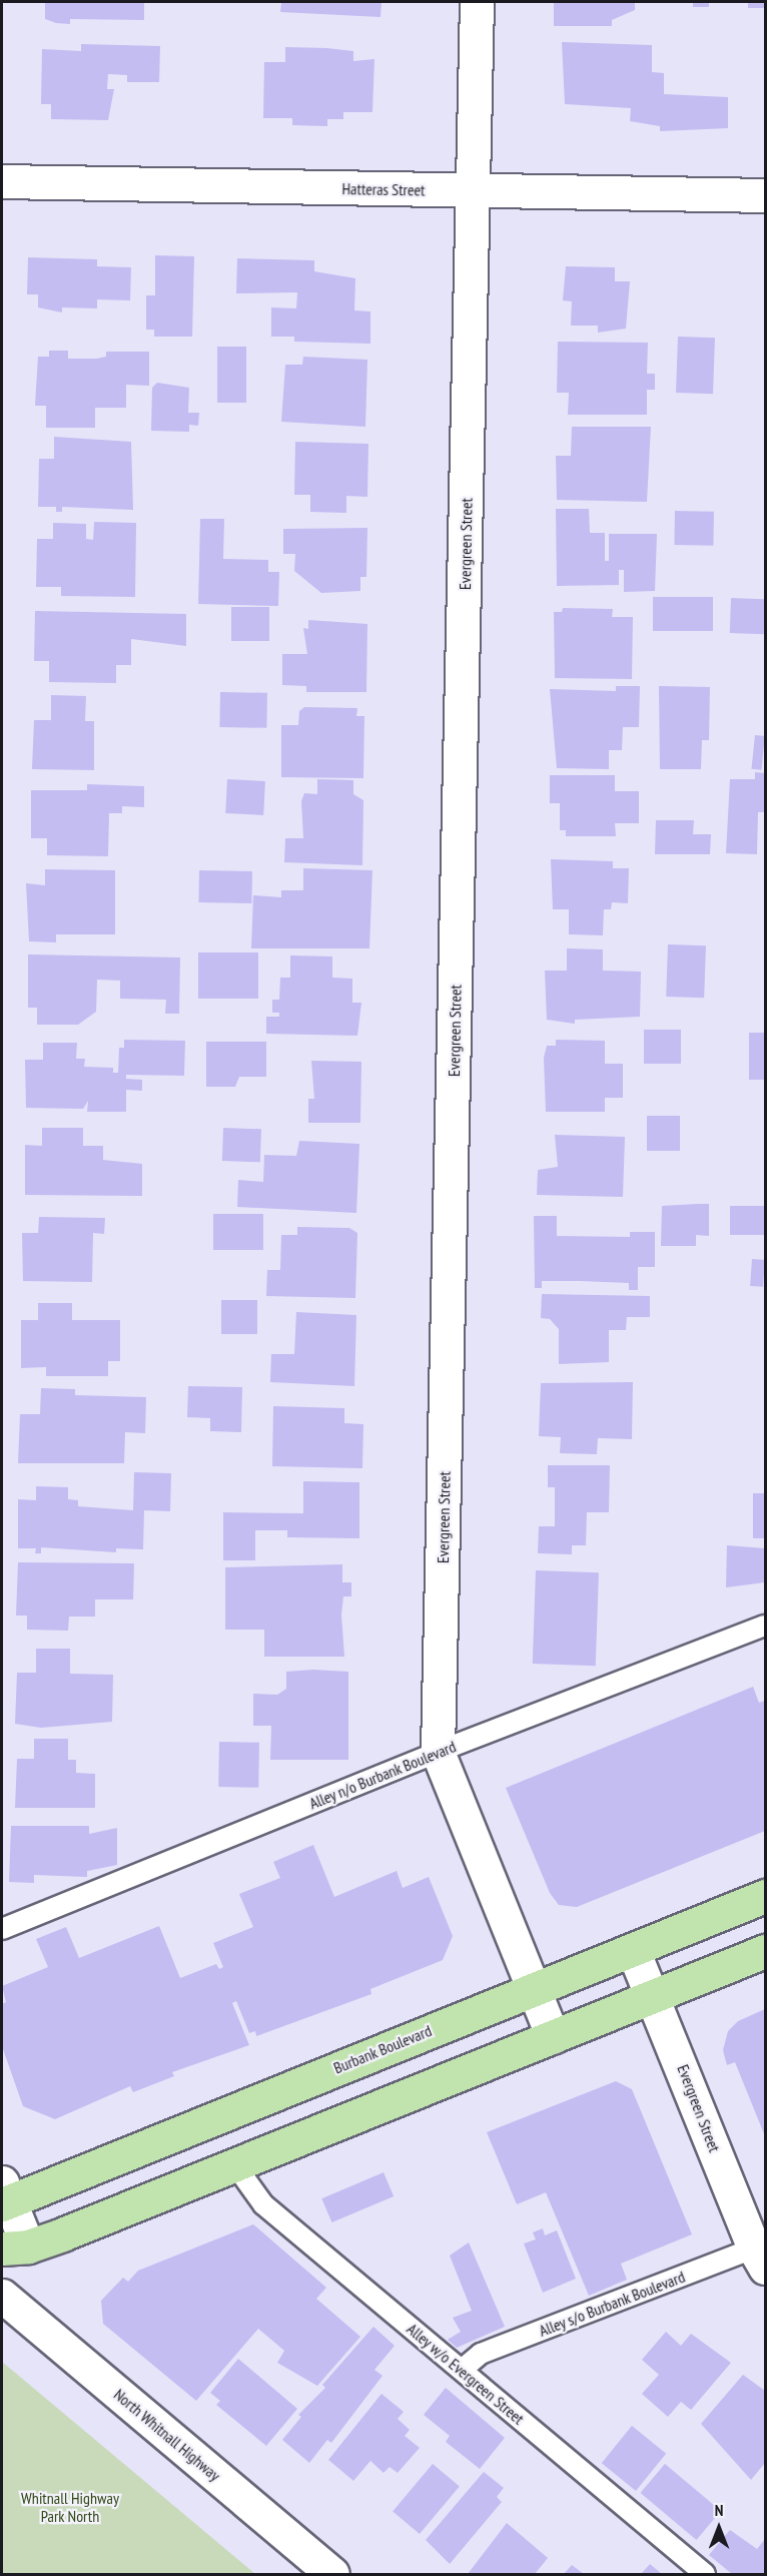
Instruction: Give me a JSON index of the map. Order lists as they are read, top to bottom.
{
  "streets": {
    "main road": ["Burbank Boulevard"],
    "street": ["Hatteras Street", "Evergreen Street", "North Whitnall Highway"],
    "lane": ["Alley n/o Burbank Boulevard", "Alley s/o Burbank Boulevard", "Alley w/o Evergreen Street"]
  },
  "crossings": [
    ["Hatteras Street", "Evergreen Street"],
    ["Evergreen Street", "Alley n/o Burbank Boulevard"],
    ["Evergreen Street", "Burbank Boulevard"],
    ["Evergreen Street", "Alley s/o Burbank Boulevard"],
    ["Alley s/o Burbank Boulevard", "Alley w/o Evergreen Street"]
  ],
  "parks": ["Whitnall Highway Park North"],
  "north": "top"
}
